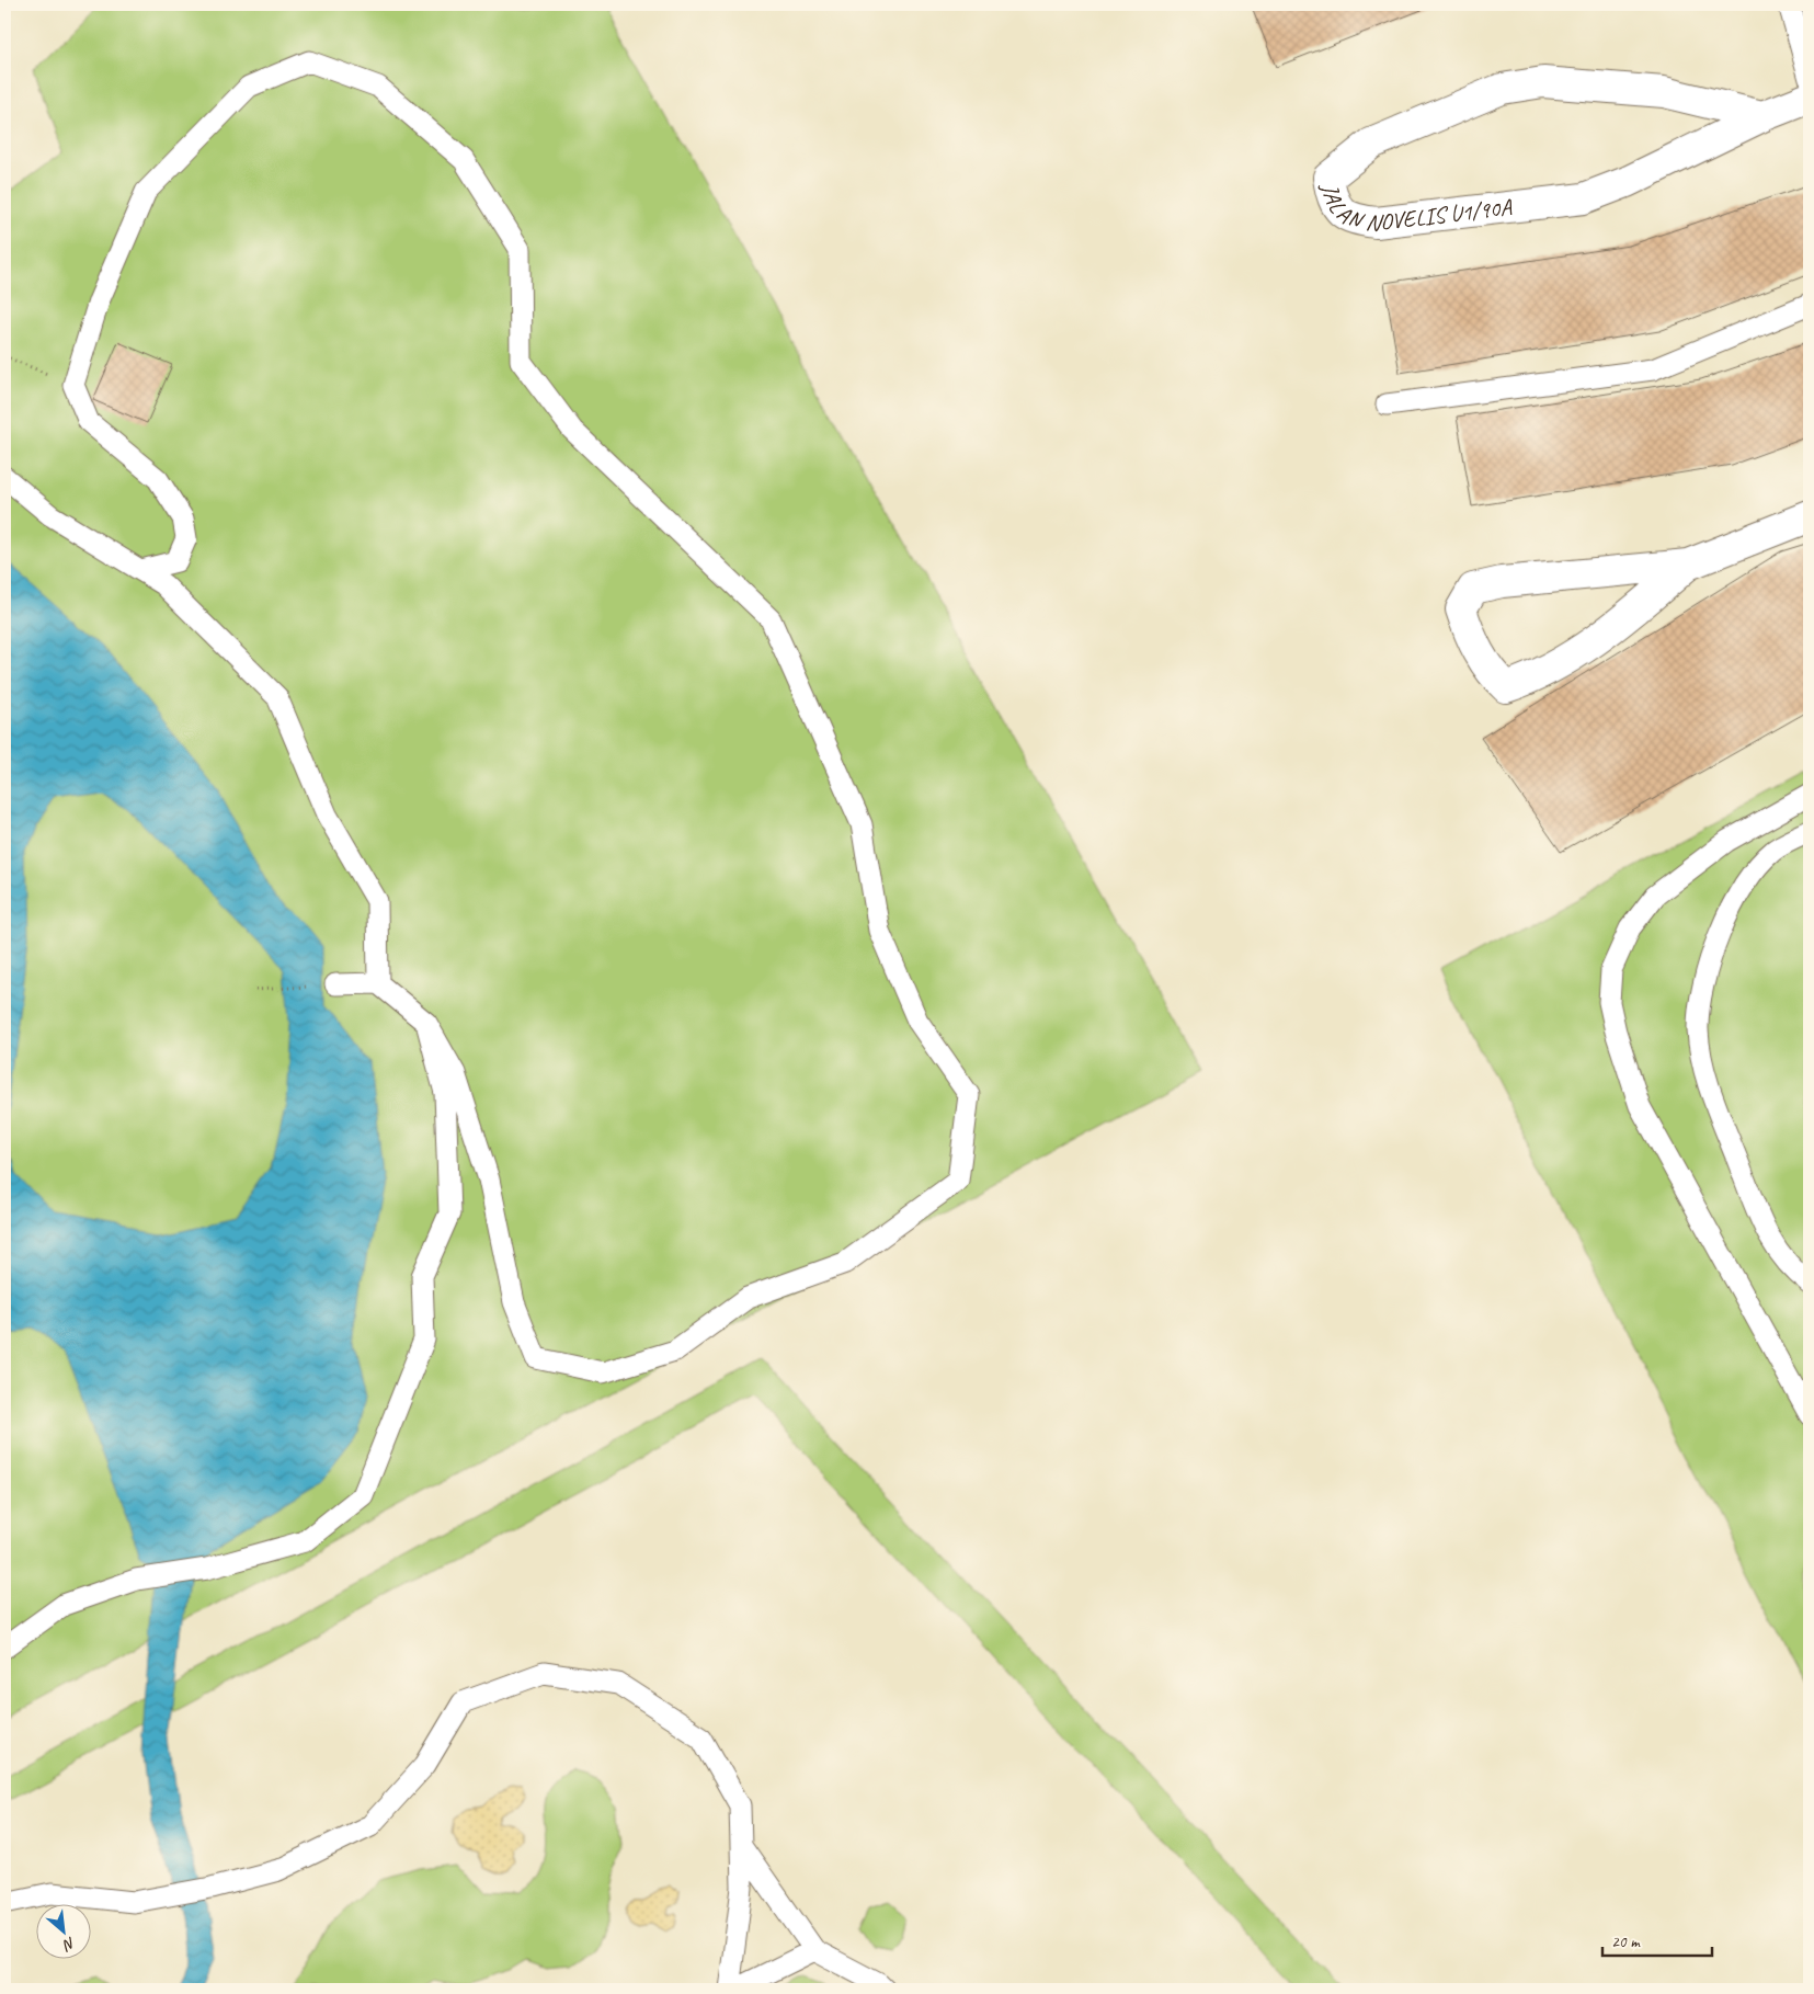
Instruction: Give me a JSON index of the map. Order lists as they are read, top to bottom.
{
  "streets": {
    "street": ["JALAN NOVELIS U1/90A"]
  },
  "scale_bar": "20 m",
  "north": "bottom right"
}
